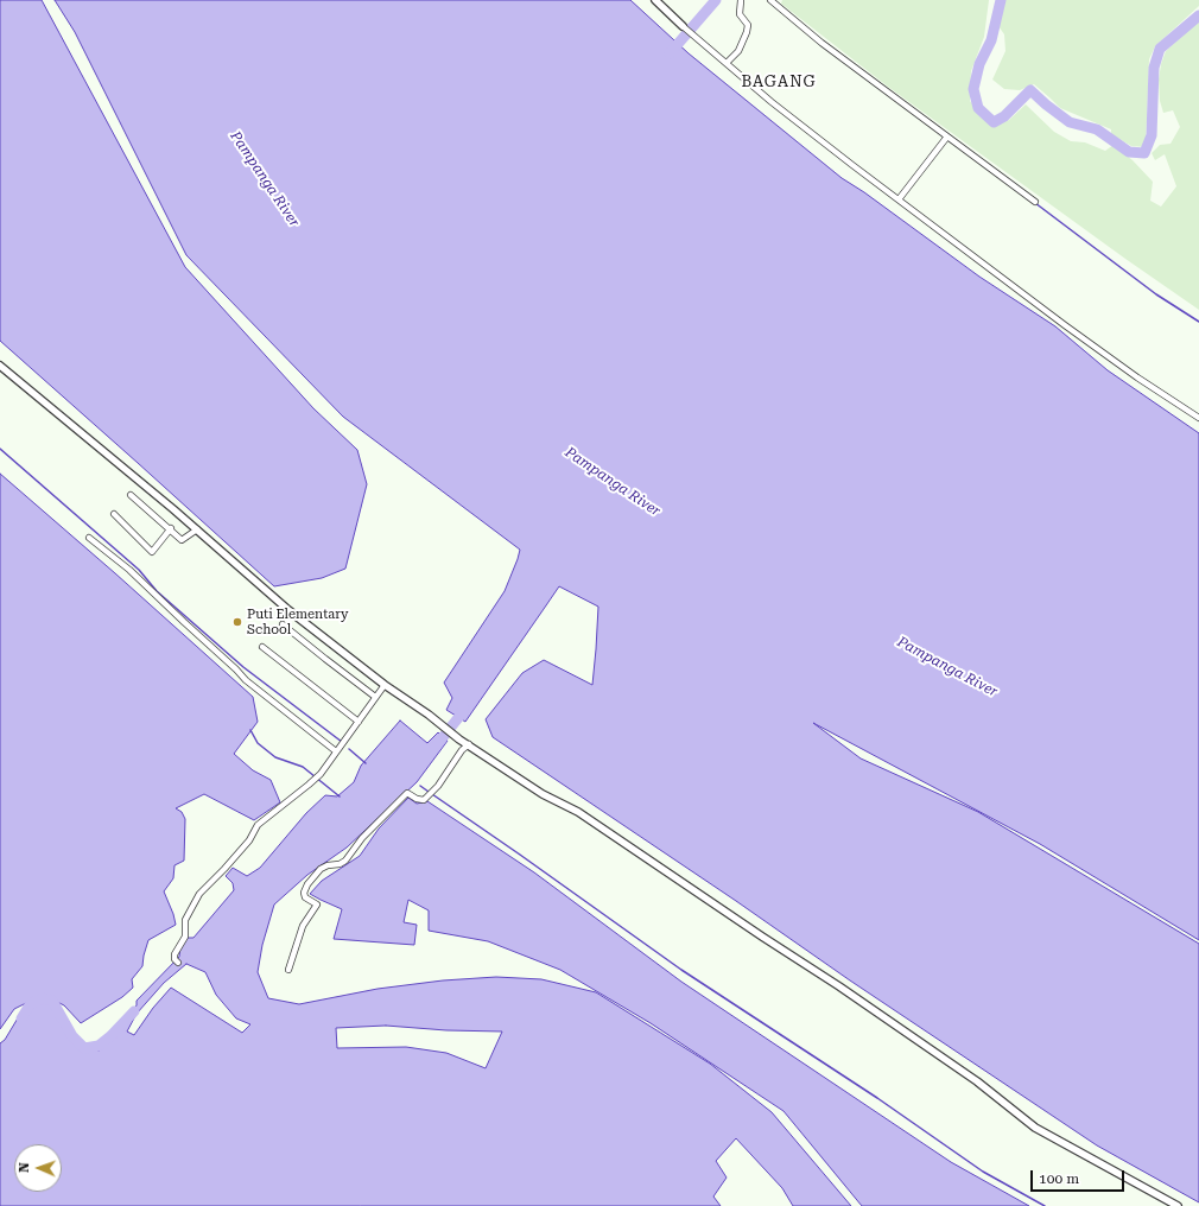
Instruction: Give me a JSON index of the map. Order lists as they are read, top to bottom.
{
  "districts": ["BAGANG"],
  "water": ["Pampanga River"],
  "places": ["Puti Elementary School"],
  "scale_bar": "100 m",
  "north": "left"
}
